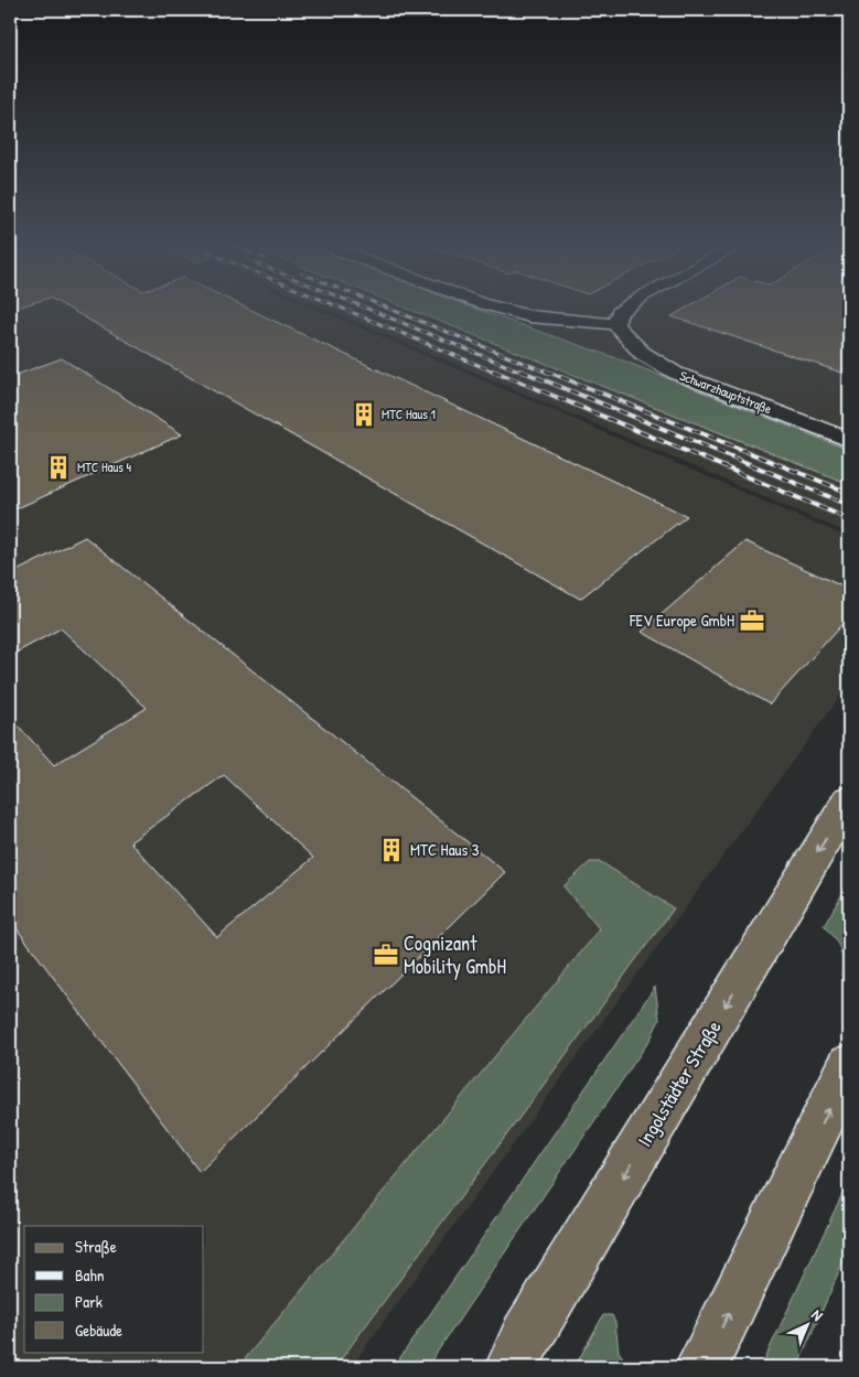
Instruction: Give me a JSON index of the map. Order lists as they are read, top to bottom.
{
  "streets": {
    "main road": ["Ingolstädter Straße"],
    "street": ["Schwarzhauptstraße"]
  },
  "places": {
    "building": ["MTC Haus 1", "MTC Haus 4", "MTC Haus 3"],
    "office": ["FEV Europe GmbH", "Cognizant Mobility GmbH"]
  },
  "legend": [
    "Straße",
    "Bahn",
    "Park",
    "Gebäude"
  ],
  "north": "top right"
}
